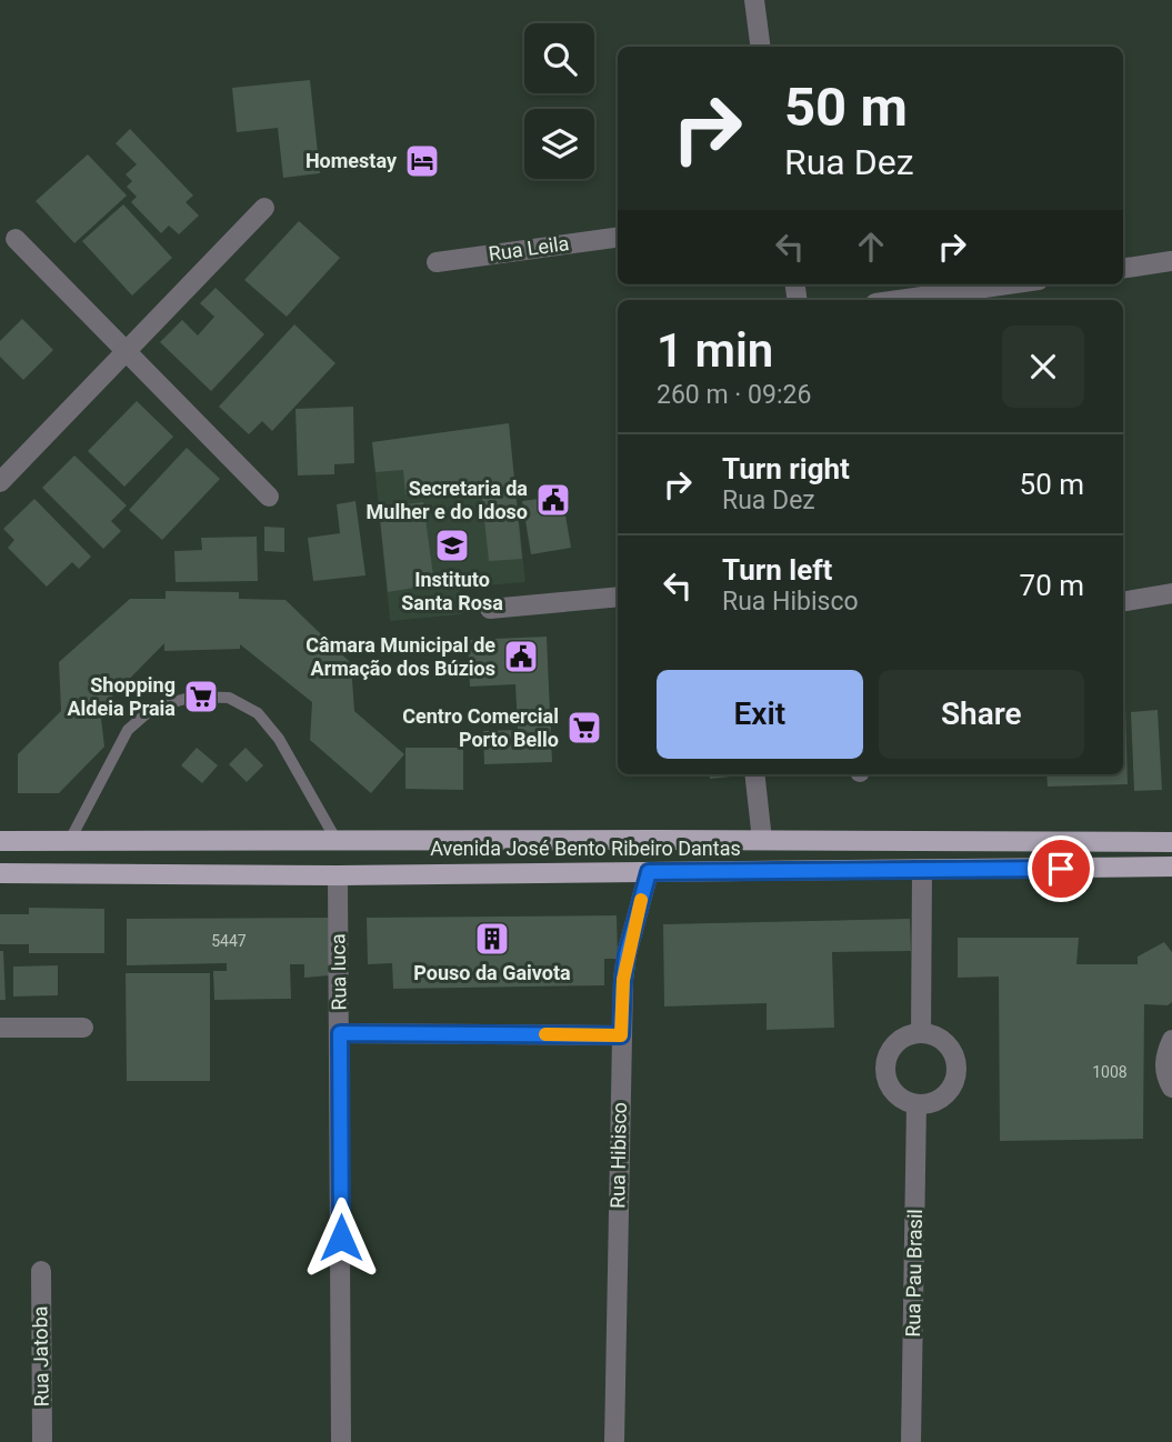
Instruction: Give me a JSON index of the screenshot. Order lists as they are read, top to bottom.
{
  "streets": {
    "main road": ["Avenida José Bento Ribeiro Dantas"],
    "street": [
      "Rua Leila",
      "Rua Iuca",
      "Rua Hibisco",
      "Rua Pau Brasil",
      "Rua Jatoba"
    ]
  },
  "crossings": [
    ["Avenida José Bento Ribeiro Dantas", "Rua Iuca"],
    ["Avenida José Bento Ribeiro Dantas", "Rua Hibisco"]
  ],
  "places": {
    "hotel": ["Homestay"],
    "public building": ["Secretaria da Mulher e do Idoso", "Câmara Municipal de Armação dos Búzios"],
    "school or university": ["Instituto Santa Rosa"],
    "supermarket": ["Shopping Aldeia Praia", "Centro Comercial Porto Bello"],
    "building": ["Pouso da Gaivota"]
  },
  "house_numbers": ["5447", "1008"],
  "page": {
    "turn": ["50 m", "Rua Dez"],
    "heading": ["1 min", "260 m · 09:26"],
    "list": [
      {
        "name": "Turn right",
        "note": "Rua Dez",
        "value": "50 m"
      },
      {
        "name": "Turn left",
        "note": "Rua Hibisco",
        "value": "70 m"
      }
    ],
    "buttons": ["Exit", "Share"]
  }
}
